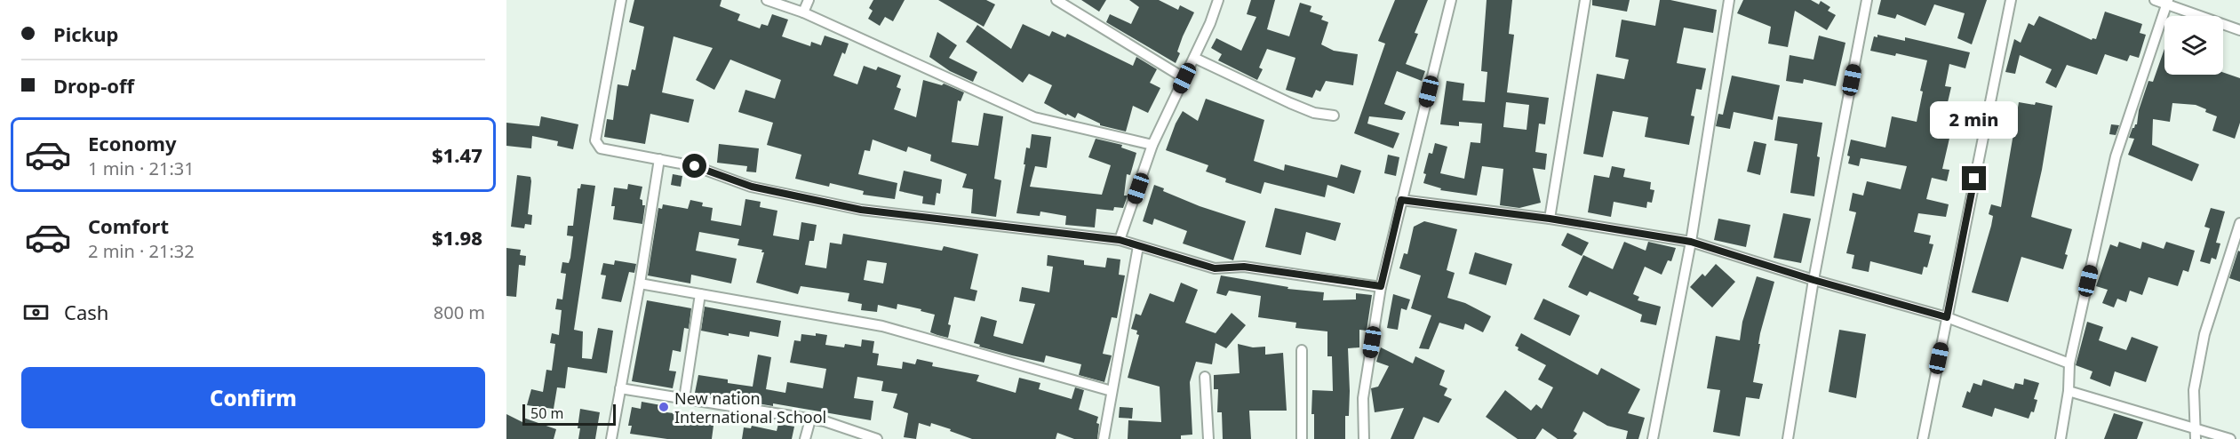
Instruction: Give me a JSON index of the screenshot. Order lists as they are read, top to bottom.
{
  "places": ["New nation International School"],
  "scale_bar": "50 m",
  "page": {
    "banner": ["Pickup", "Drop-off"],
    "bubble": "2 min",
    "list": [
      {
        "name": "Economy",
        "note": "1 min · 21:31",
        "value": "$1.47"
      },
      {
        "name": "Comfort",
        "note": "2 min · 21:32",
        "value": "$1.98"
      }
    ],
    "pay": ["Cash", "800 m"],
    "buttons": "Confirm",
    "scale": "50 m"
  }
}
